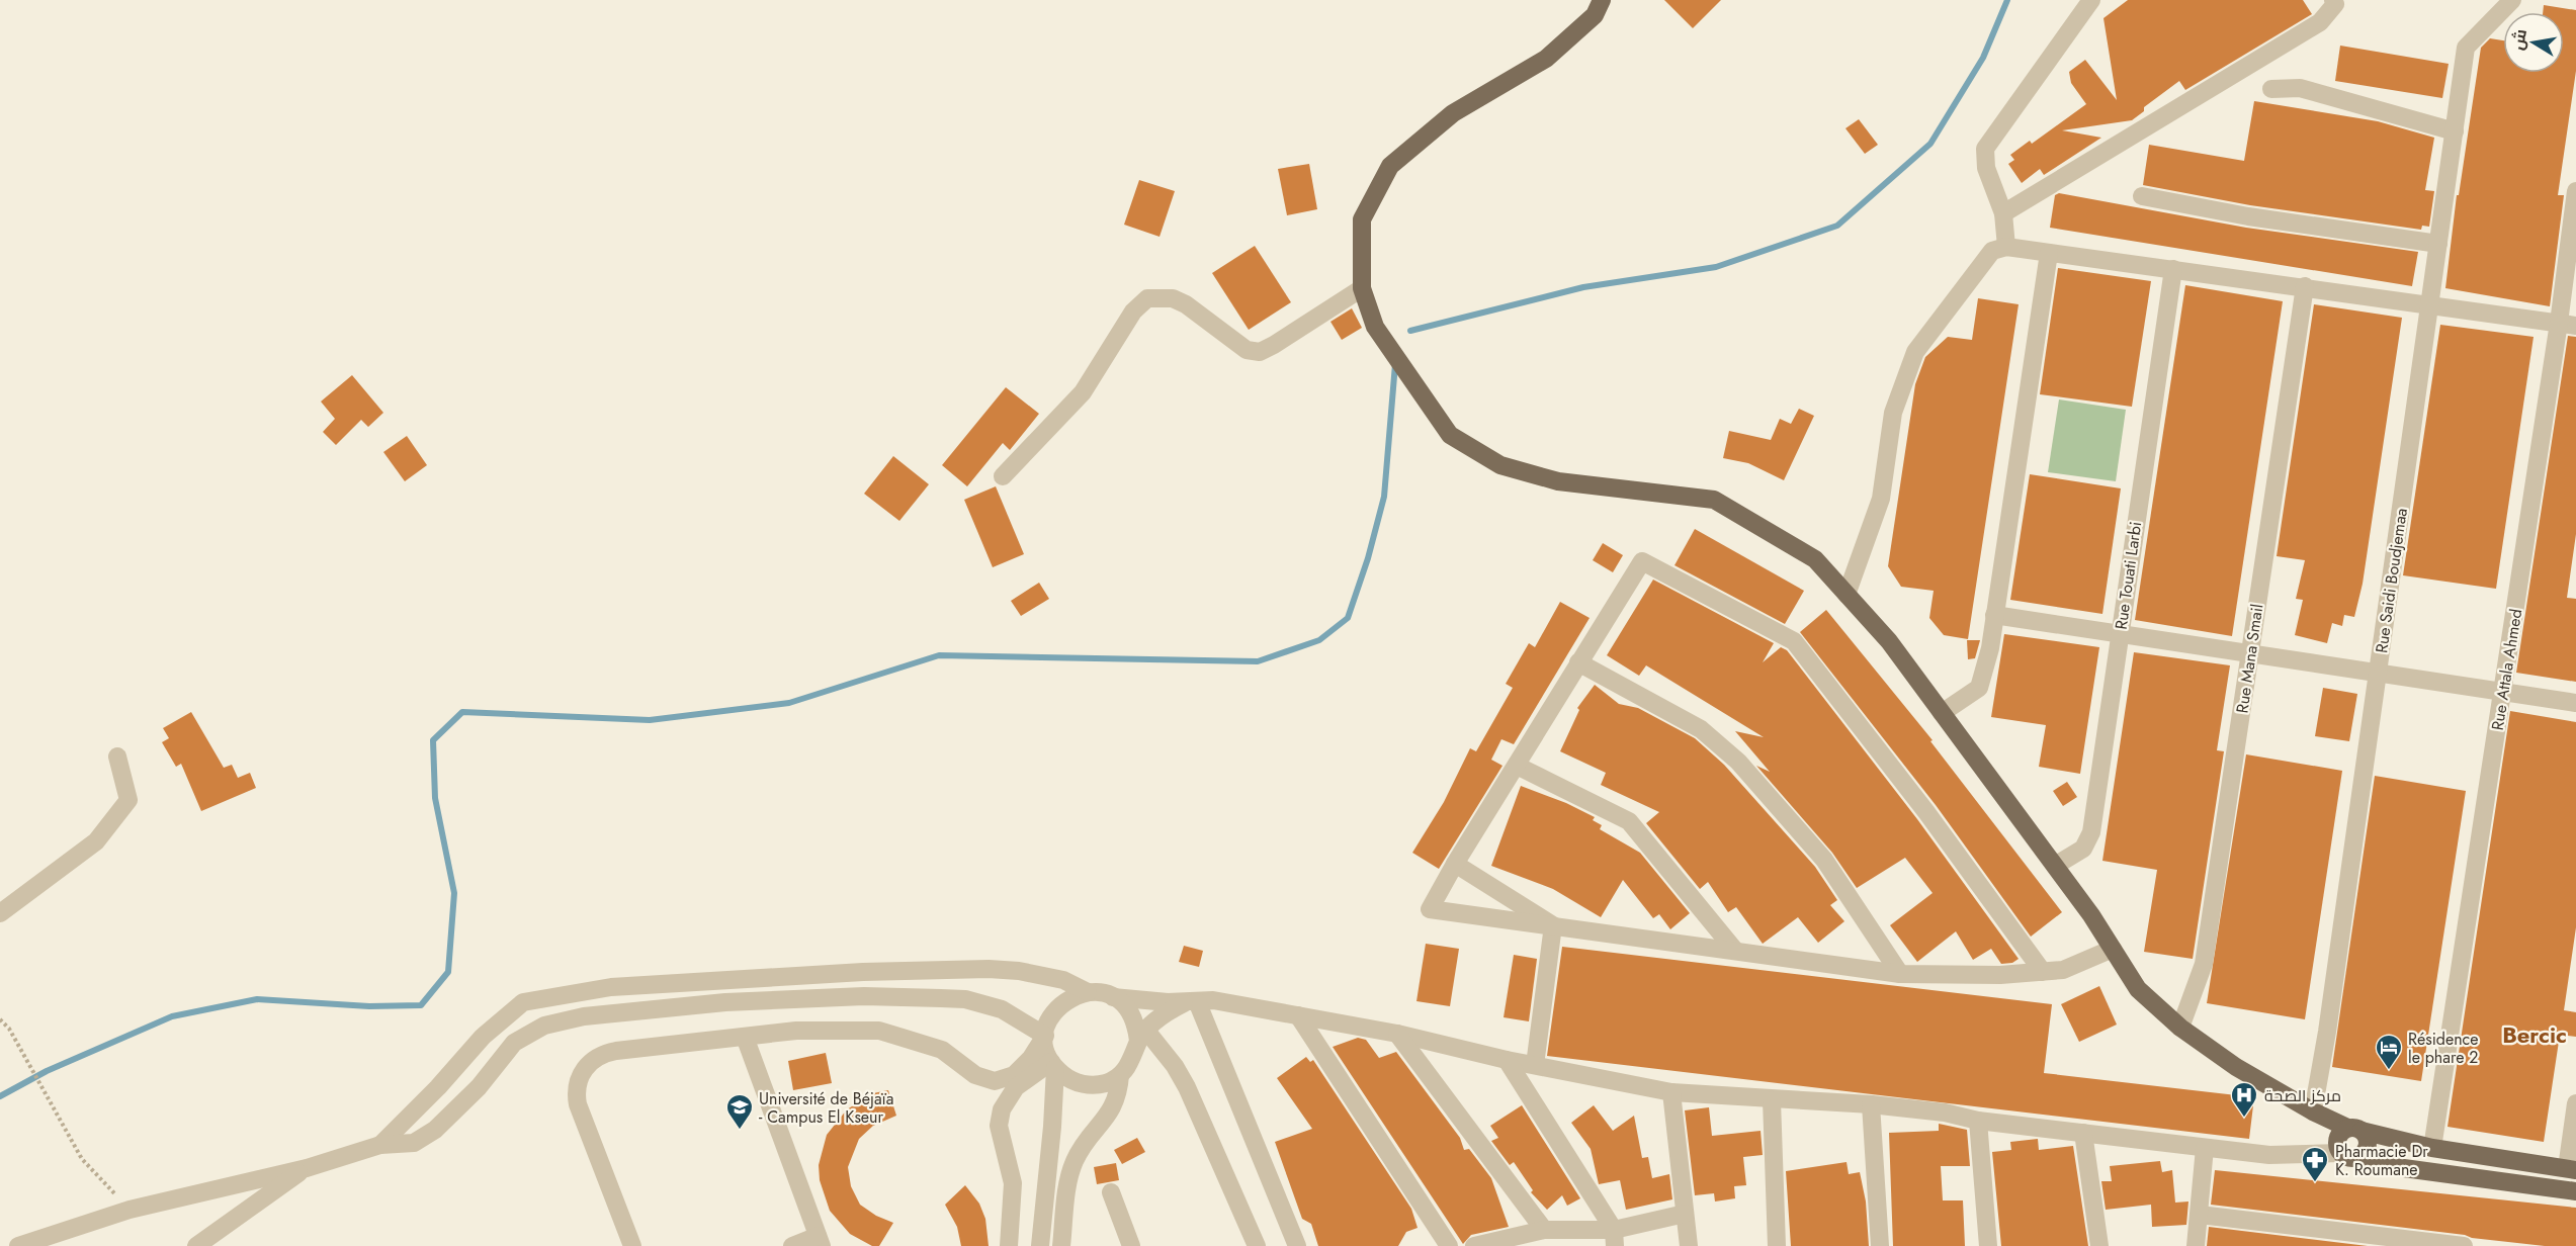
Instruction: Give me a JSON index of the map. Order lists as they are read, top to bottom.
{
  "streets": {
    "street": [
      "Rue Touati Larbi",
      "Rue Saidi Boudjemaa",
      "Rue Mana Smail",
      "Rue Attala Ahmed"
    ]
  },
  "districts": ["Bercic"],
  "places": {
    "hotel": ["Résidence le phare 2"],
    "hospital": ["مركز الصحة"],
    "school or university": ["Université de Béjaïa - Campus El Kseur"],
    "pharmacy": ["Pharmacie Dr K. Roumane"]
  },
  "north": "left"
}
